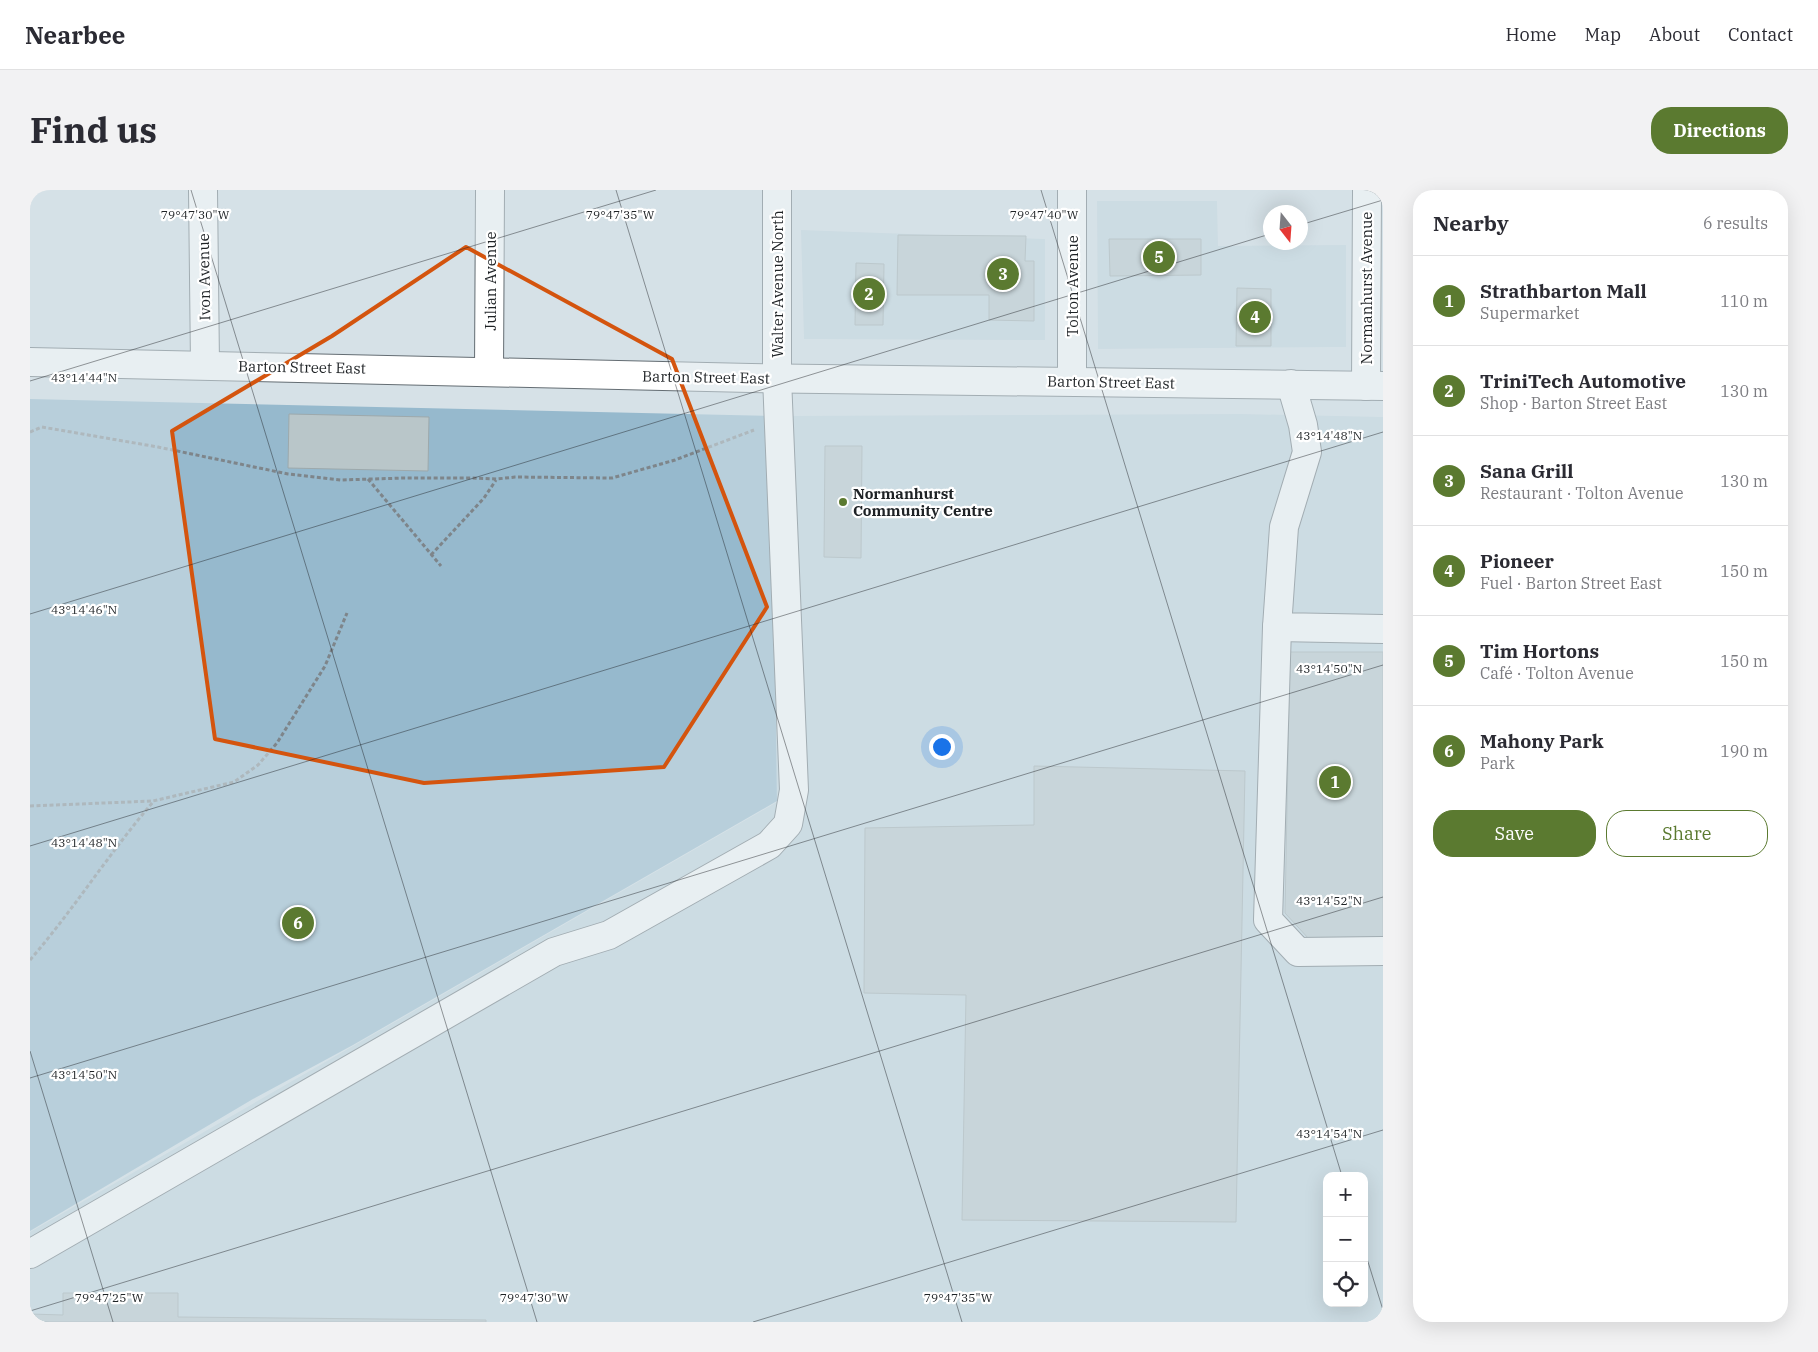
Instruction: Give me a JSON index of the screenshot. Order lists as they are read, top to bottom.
{
  "streets": {
    "main road": [
      "Ivon Avenue",
      "Julian Avenue",
      "Walter Avenue North",
      "Tolton Avenue",
      "Normanhurst Avenue",
      "Barton Street East"
    ]
  },
  "crossings": [
    ["Ivon Avenue", "Barton Street East"],
    ["Julian Avenue", "Barton Street East"],
    ["Walter Avenue North", "Barton Street East"],
    ["Tolton Avenue", "Barton Street East"],
    ["Normanhurst Avenue", "Barton Street East"]
  ],
  "places": ["Normanhurst Community Centre"],
  "north": "bottom",
  "page": {
    "header": "Nearbee",
    "nav": [
      "Home",
      "Map",
      "About",
      "Contact"
    ],
    "title": "Find us",
    "buttons": [
      "Directions",
      ["Save", "Share"]
    ],
    "heading": ["Nearby", "6 results"],
    "pins": [
      "5",
      "3",
      "2",
      "4",
      "1",
      "6"
    ],
    "list": [
      {
        "mark": "1",
        "name": "Strathbarton Mall",
        "note": "Supermarket",
        "value": "110 m"
      },
      {
        "mark": "2",
        "name": "TriniTech Automotive",
        "note": "Shop · Barton Street East",
        "value": "130 m"
      },
      {
        "mark": "3",
        "name": "Sana Grill",
        "note": "Restaurant · Tolton Avenue",
        "value": "130 m"
      },
      {
        "mark": "4",
        "name": "Pioneer",
        "note": "Fuel · Barton Street East",
        "value": "150 m"
      },
      {
        "mark": "5",
        "name": "Tim Hortons",
        "note": "Café · Tolton Avenue",
        "value": "150 m"
      },
      {
        "mark": "6",
        "name": "Mahony Park",
        "note": "Park",
        "value": "190 m"
      }
    ],
    "map_buttons": ["+", "−"]
  },
  "coordinates": [
    "79°47'30\"W",
    "79°47'35\"W",
    "79°47'40\"W",
    "43°14'44\"N",
    "43°14'48\"N",
    "43°14'46\"N",
    "43°14'50\"N",
    "43°14'52\"N",
    "43°14'54\"N",
    "79°47'25\"W"
  ]
}
